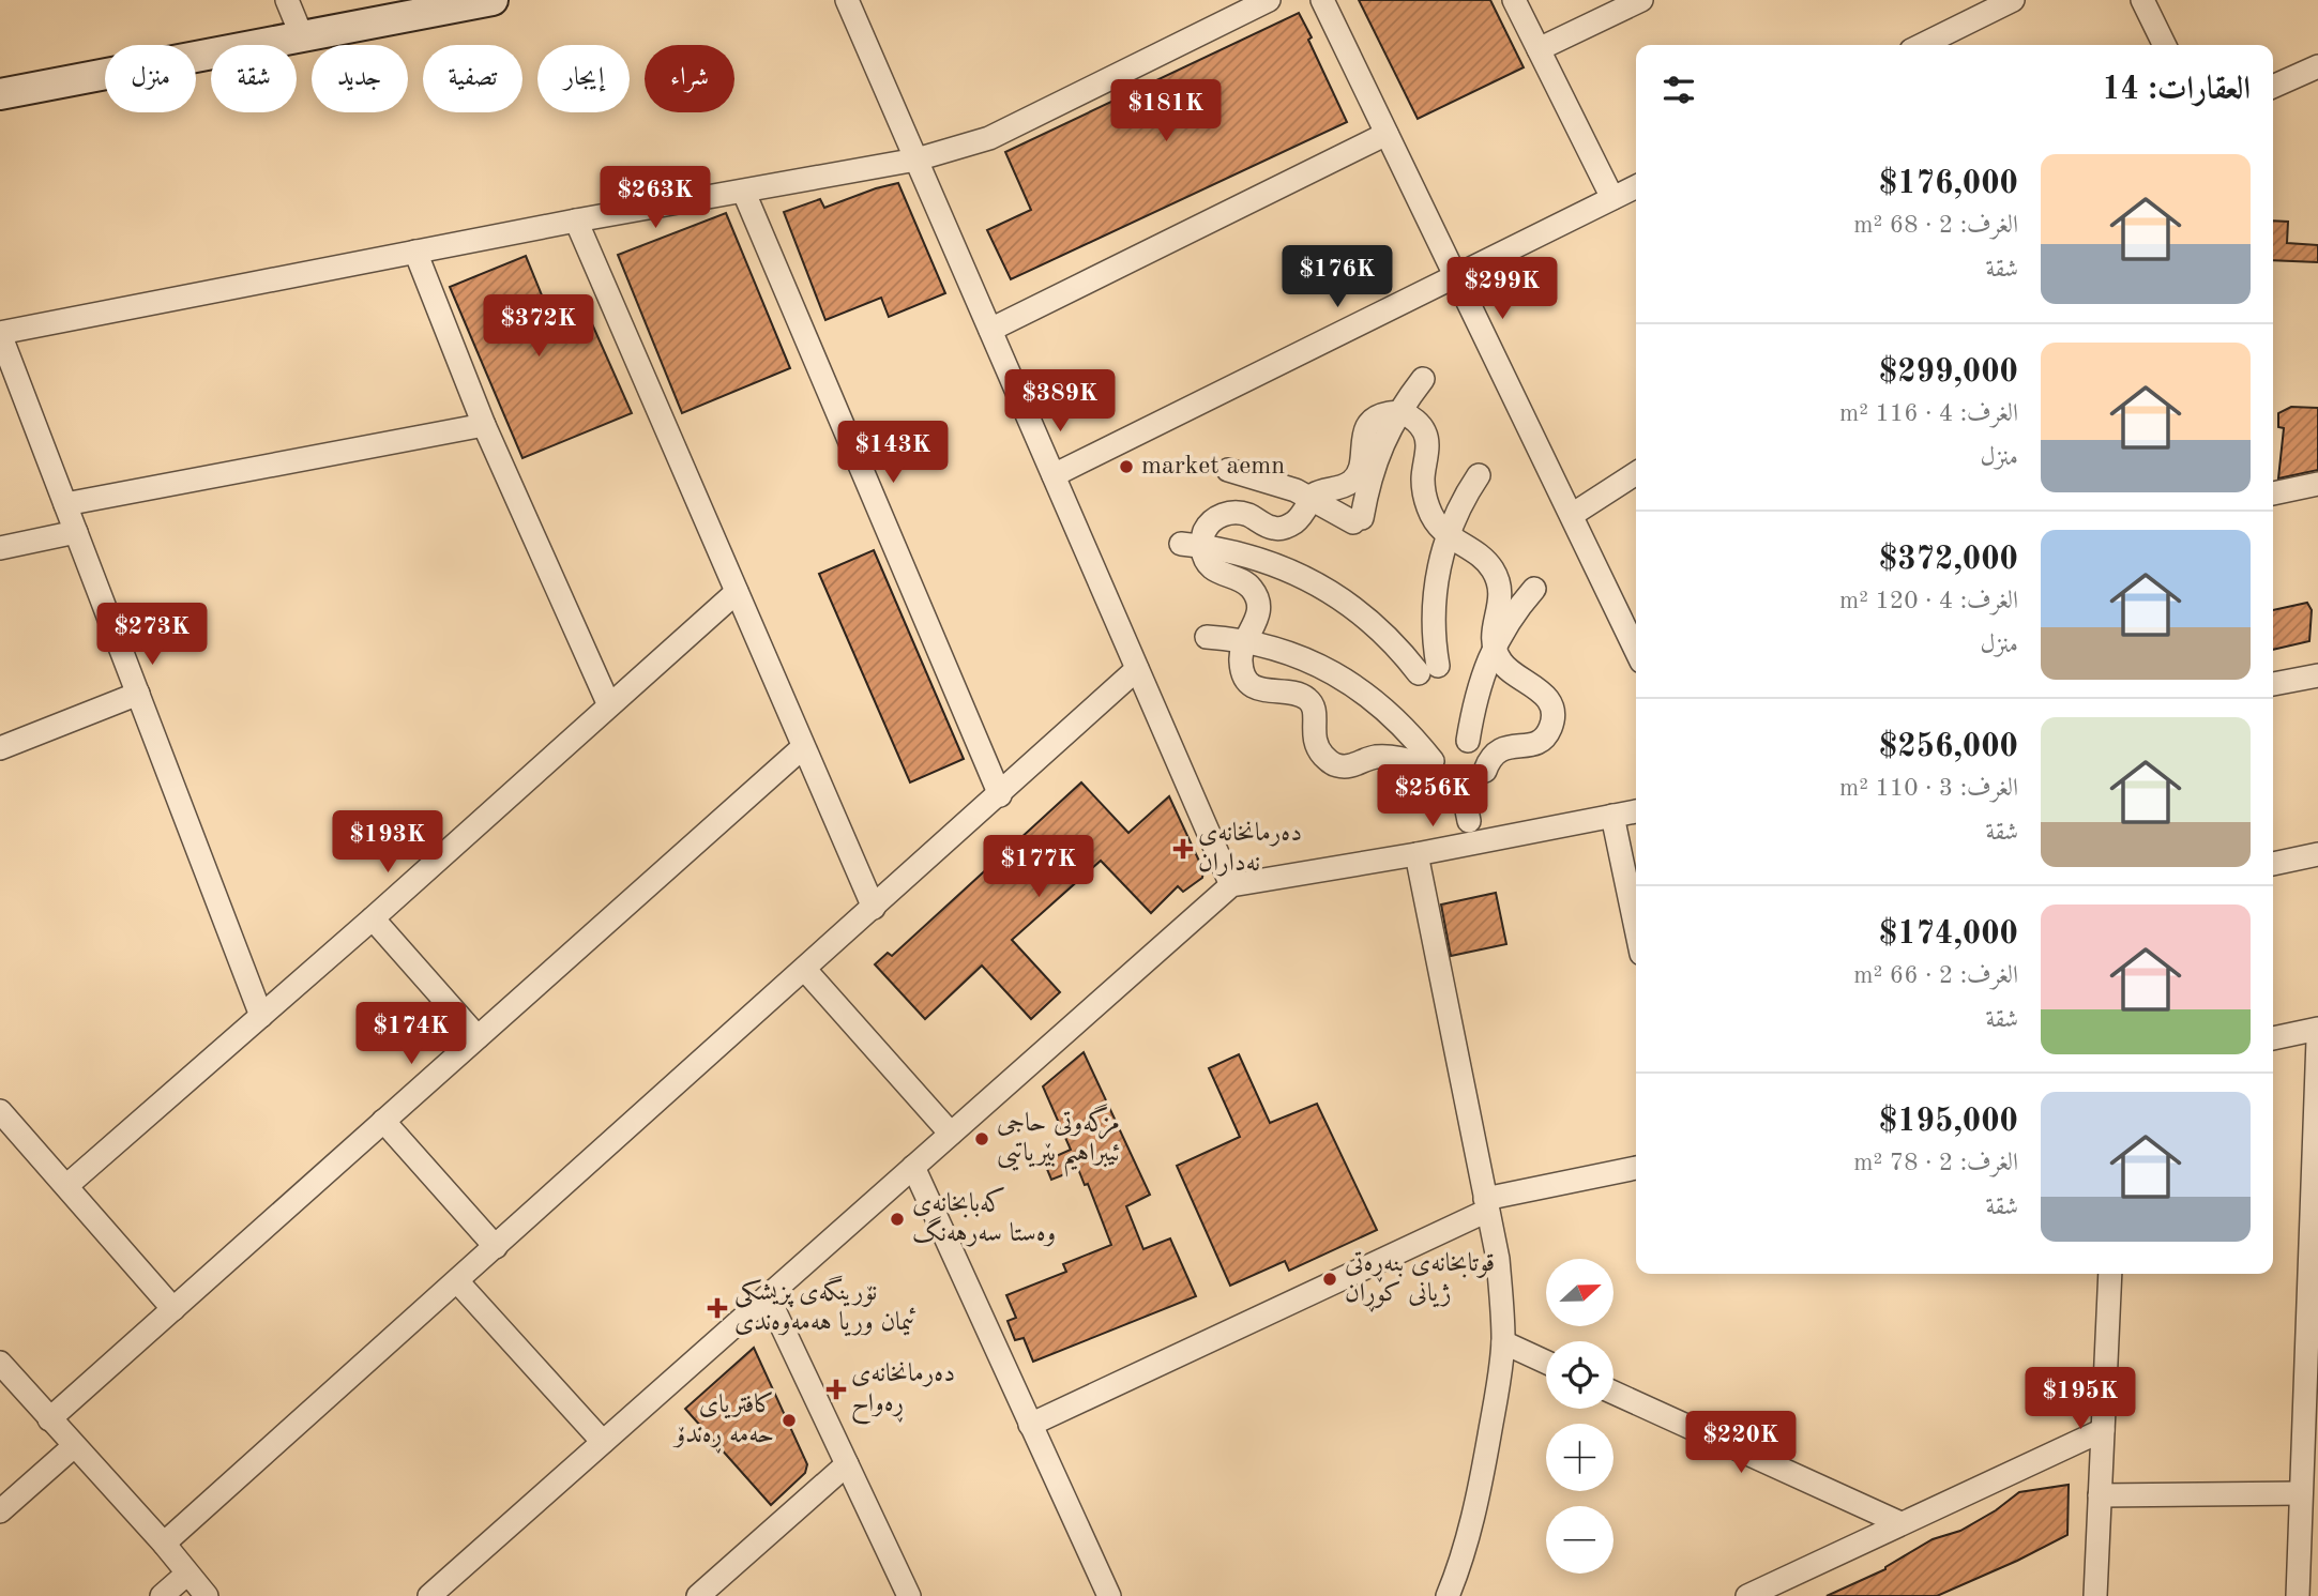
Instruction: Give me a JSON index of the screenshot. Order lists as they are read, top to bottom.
{
  "places": {
    "other": [
      "market aemn",
      "مزگەوتی حاجی ئیبراهیم بێریاتیی",
      "کەبابخانەی وەستا سەرهەنگ",
      "قوتابخانەی بنەڕەتی ژیانی کوڕان",
      "کافتریای حەمە ڕەندۆ"
    ],
    "health": ["دەرمانخانەی نەداران", "نۆرینگەی پزیشکی ئیمان وریا هەمەوەندی", "دەرمانخانەی ڕەواح"]
  },
  "north": "right",
  "page": {
    "chip": [
      "شراء",
      "إيجار",
      "تصفية",
      "جديد",
      "شقة",
      "منزل"
    ],
    "heading": "العقارات: 14",
    "price": [
      "$181K",
      "$263K",
      "$176K",
      "$299K",
      "$372K",
      "$389K",
      "$143K",
      "$273K",
      "$256K",
      "$193K",
      "$177K",
      "$174K",
      "$195K",
      "$220K"
    ],
    "list": [
      {
        "name": "$176,000",
        "note": "الغرف: 2 · 68 m² · شقة"
      },
      {
        "name": "$299,000",
        "note": "الغرف: 4 · 116 m² · منزل"
      },
      {
        "name": "$372,000",
        "note": "الغرف: 4 · 120 m² · منزل"
      },
      {
        "name": "$256,000",
        "note": "الغرف: 3 · 110 m² · شقة"
      },
      {
        "name": "$174,000",
        "note": "الغرف: 2 · 66 m² · شقة"
      },
      {
        "name": "$195,000",
        "note": "الغرف: 2 · 78 m² · شقة"
      }
    ],
    "map_buttons": ["+", "−"]
  }
}
